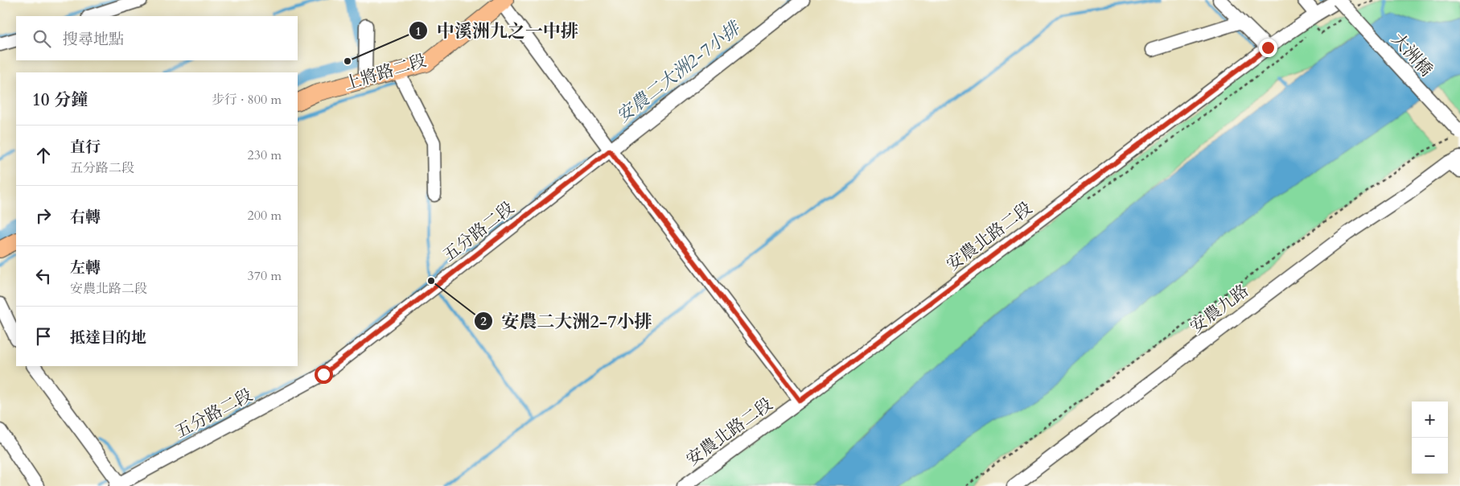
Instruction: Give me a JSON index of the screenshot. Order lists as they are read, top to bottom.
{
  "streets": {
    "main road": ["上將路二段"],
    "street": [
      "大洲橋",
      "五分路二段",
      "安農北路二段",
      "安農九路"
    ]
  },
  "crossings": [
    ["大洲橋", "安農北路二段"]
  ],
  "water": ["安農二大洲2-7小排"],
  "places": ["中溪洲九之一中排", "安農二大洲2-7小排"],
  "page": {
    "search": "搜尋地點",
    "heading": ["10 分鐘", "步行 · 800 m"],
    "list": [
      ["直行", "五分路二段", "230 m"],
      ["右轉", "200 m"],
      ["左轉", "安農北路二段", "370 m"],
      "抵達目的地"
    ],
    "map_buttons": ["+", "−"]
  }
}
